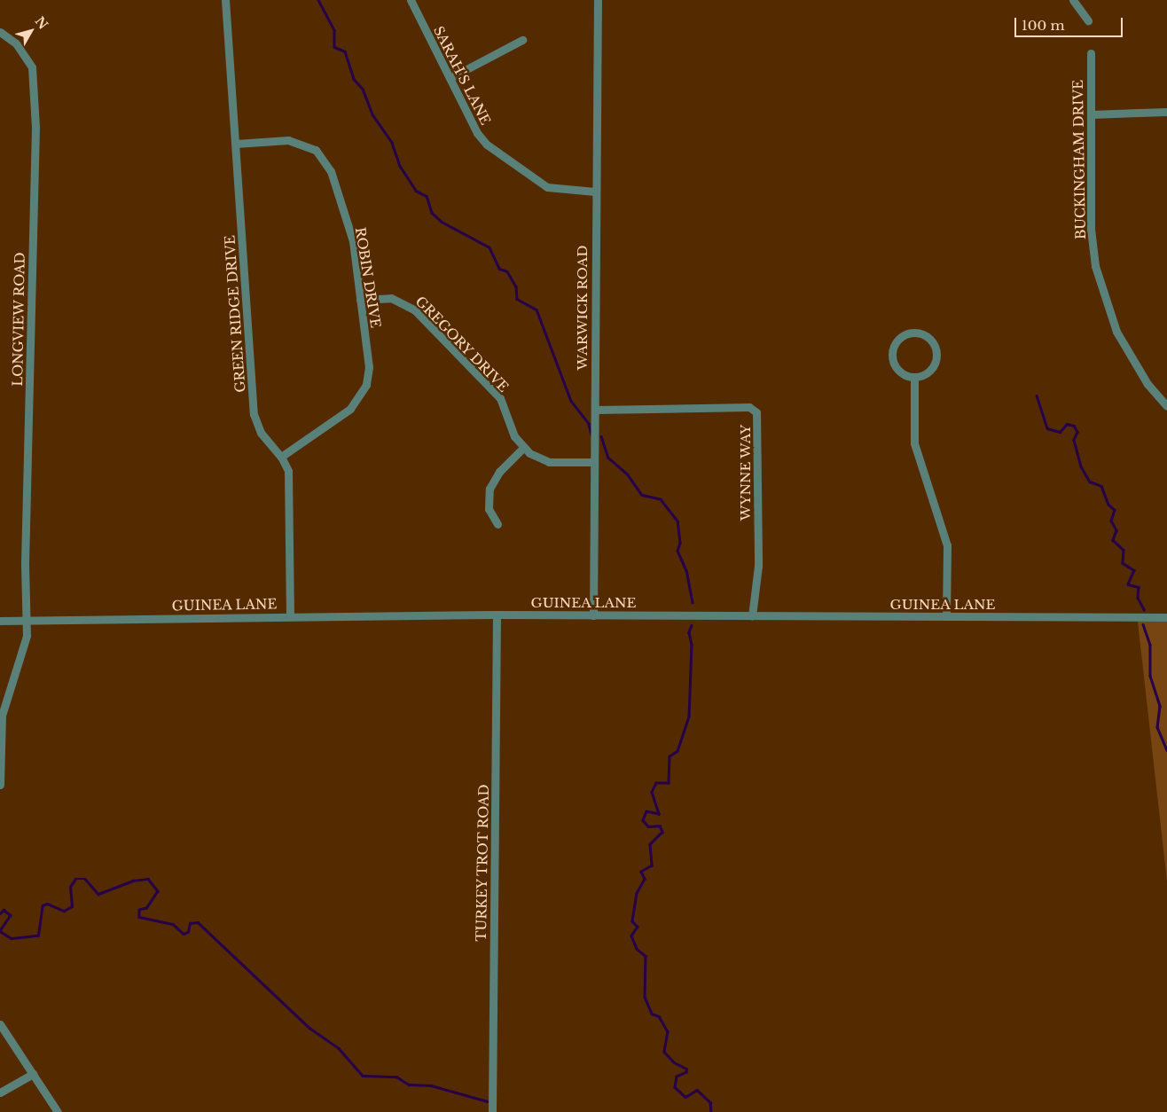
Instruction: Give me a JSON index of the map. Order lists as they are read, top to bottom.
{
  "streets": {
    "street": [
      "SARAH'S LANE",
      "BUCKINGHAM DRIVE",
      "ROBIN DRIVE",
      "WARWICK ROAD",
      "GREEN RIDGE DRIVE",
      "LONGVIEW ROAD",
      "GREGORY DRIVE",
      "WYNNE WAY",
      "GUINEA LANE",
      "TURKEY TROT ROAD"
    ]
  },
  "crossings": [
    ["SARAH'S LANE", "WARWICK ROAD"],
    ["ROBIN DRIVE", "GREEN RIDGE DRIVE"],
    ["ROBIN DRIVE", "GREGORY DRIVE"],
    ["WARWICK ROAD", "GREGORY DRIVE"],
    ["WARWICK ROAD", "WYNNE WAY"],
    ["WARWICK ROAD", "GUINEA LANE"],
    ["GREEN RIDGE DRIVE", "GUINEA LANE"],
    ["LONGVIEW ROAD", "GUINEA LANE"],
    ["WYNNE WAY", "GUINEA LANE"],
    ["GUINEA LANE", "TURKEY TROT ROAD"]
  ],
  "scale_bar": "100 m",
  "north": "top right"
}
